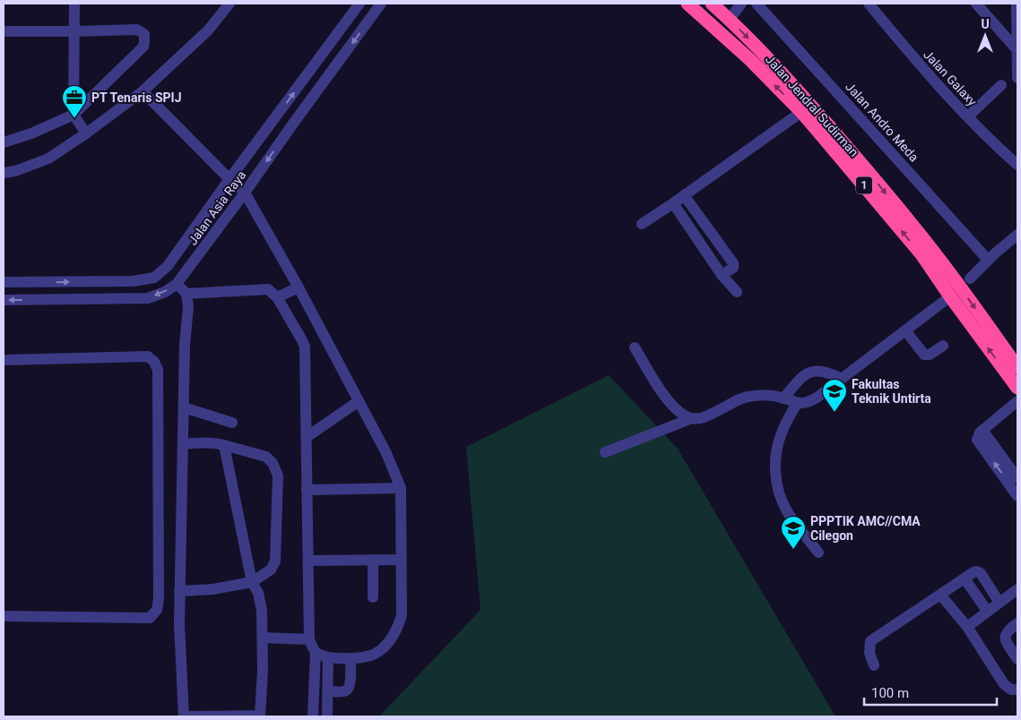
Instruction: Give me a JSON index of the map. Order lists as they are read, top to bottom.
{
  "streets": {
    "highway": ["Jalan Jendral Sudirman", "1"],
    "street": ["Jalan Galaxy", "Jalan Andro Meda", "Jalan Asia Raya"]
  },
  "places": {
    "office": ["PT Tenaris SPIJ"],
    "school or university": ["Fakultas Teknik Untirta", "PPPTIK AMC//CMA Cilegon"]
  },
  "scale_bar": "100 m",
  "north": "top"
}
